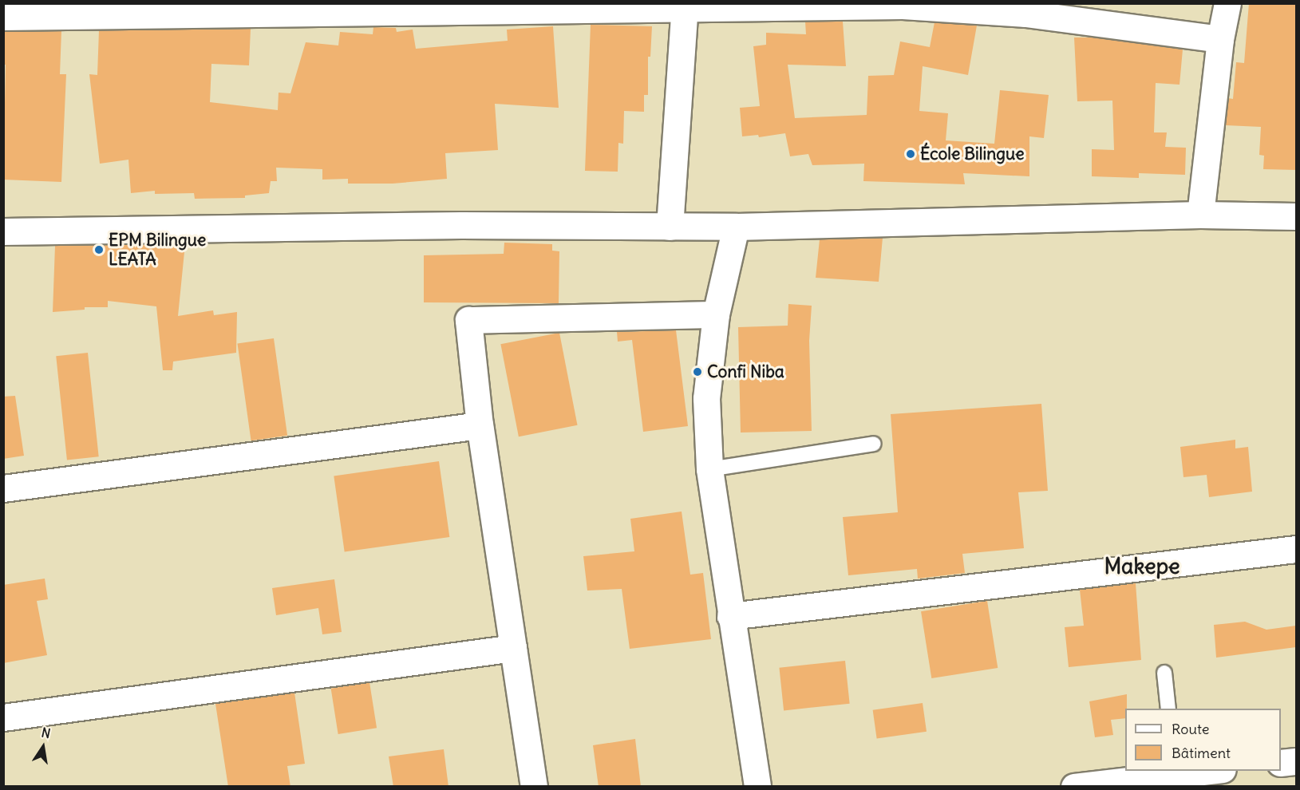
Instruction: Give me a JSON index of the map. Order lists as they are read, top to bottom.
{
  "districts": ["Makepe"],
  "places": ["École Bilingue", "EPM Bilingue LEATA", "Confi Niba"],
  "legend": ["Route", "Bâtiment"],
  "north": "top"
}
